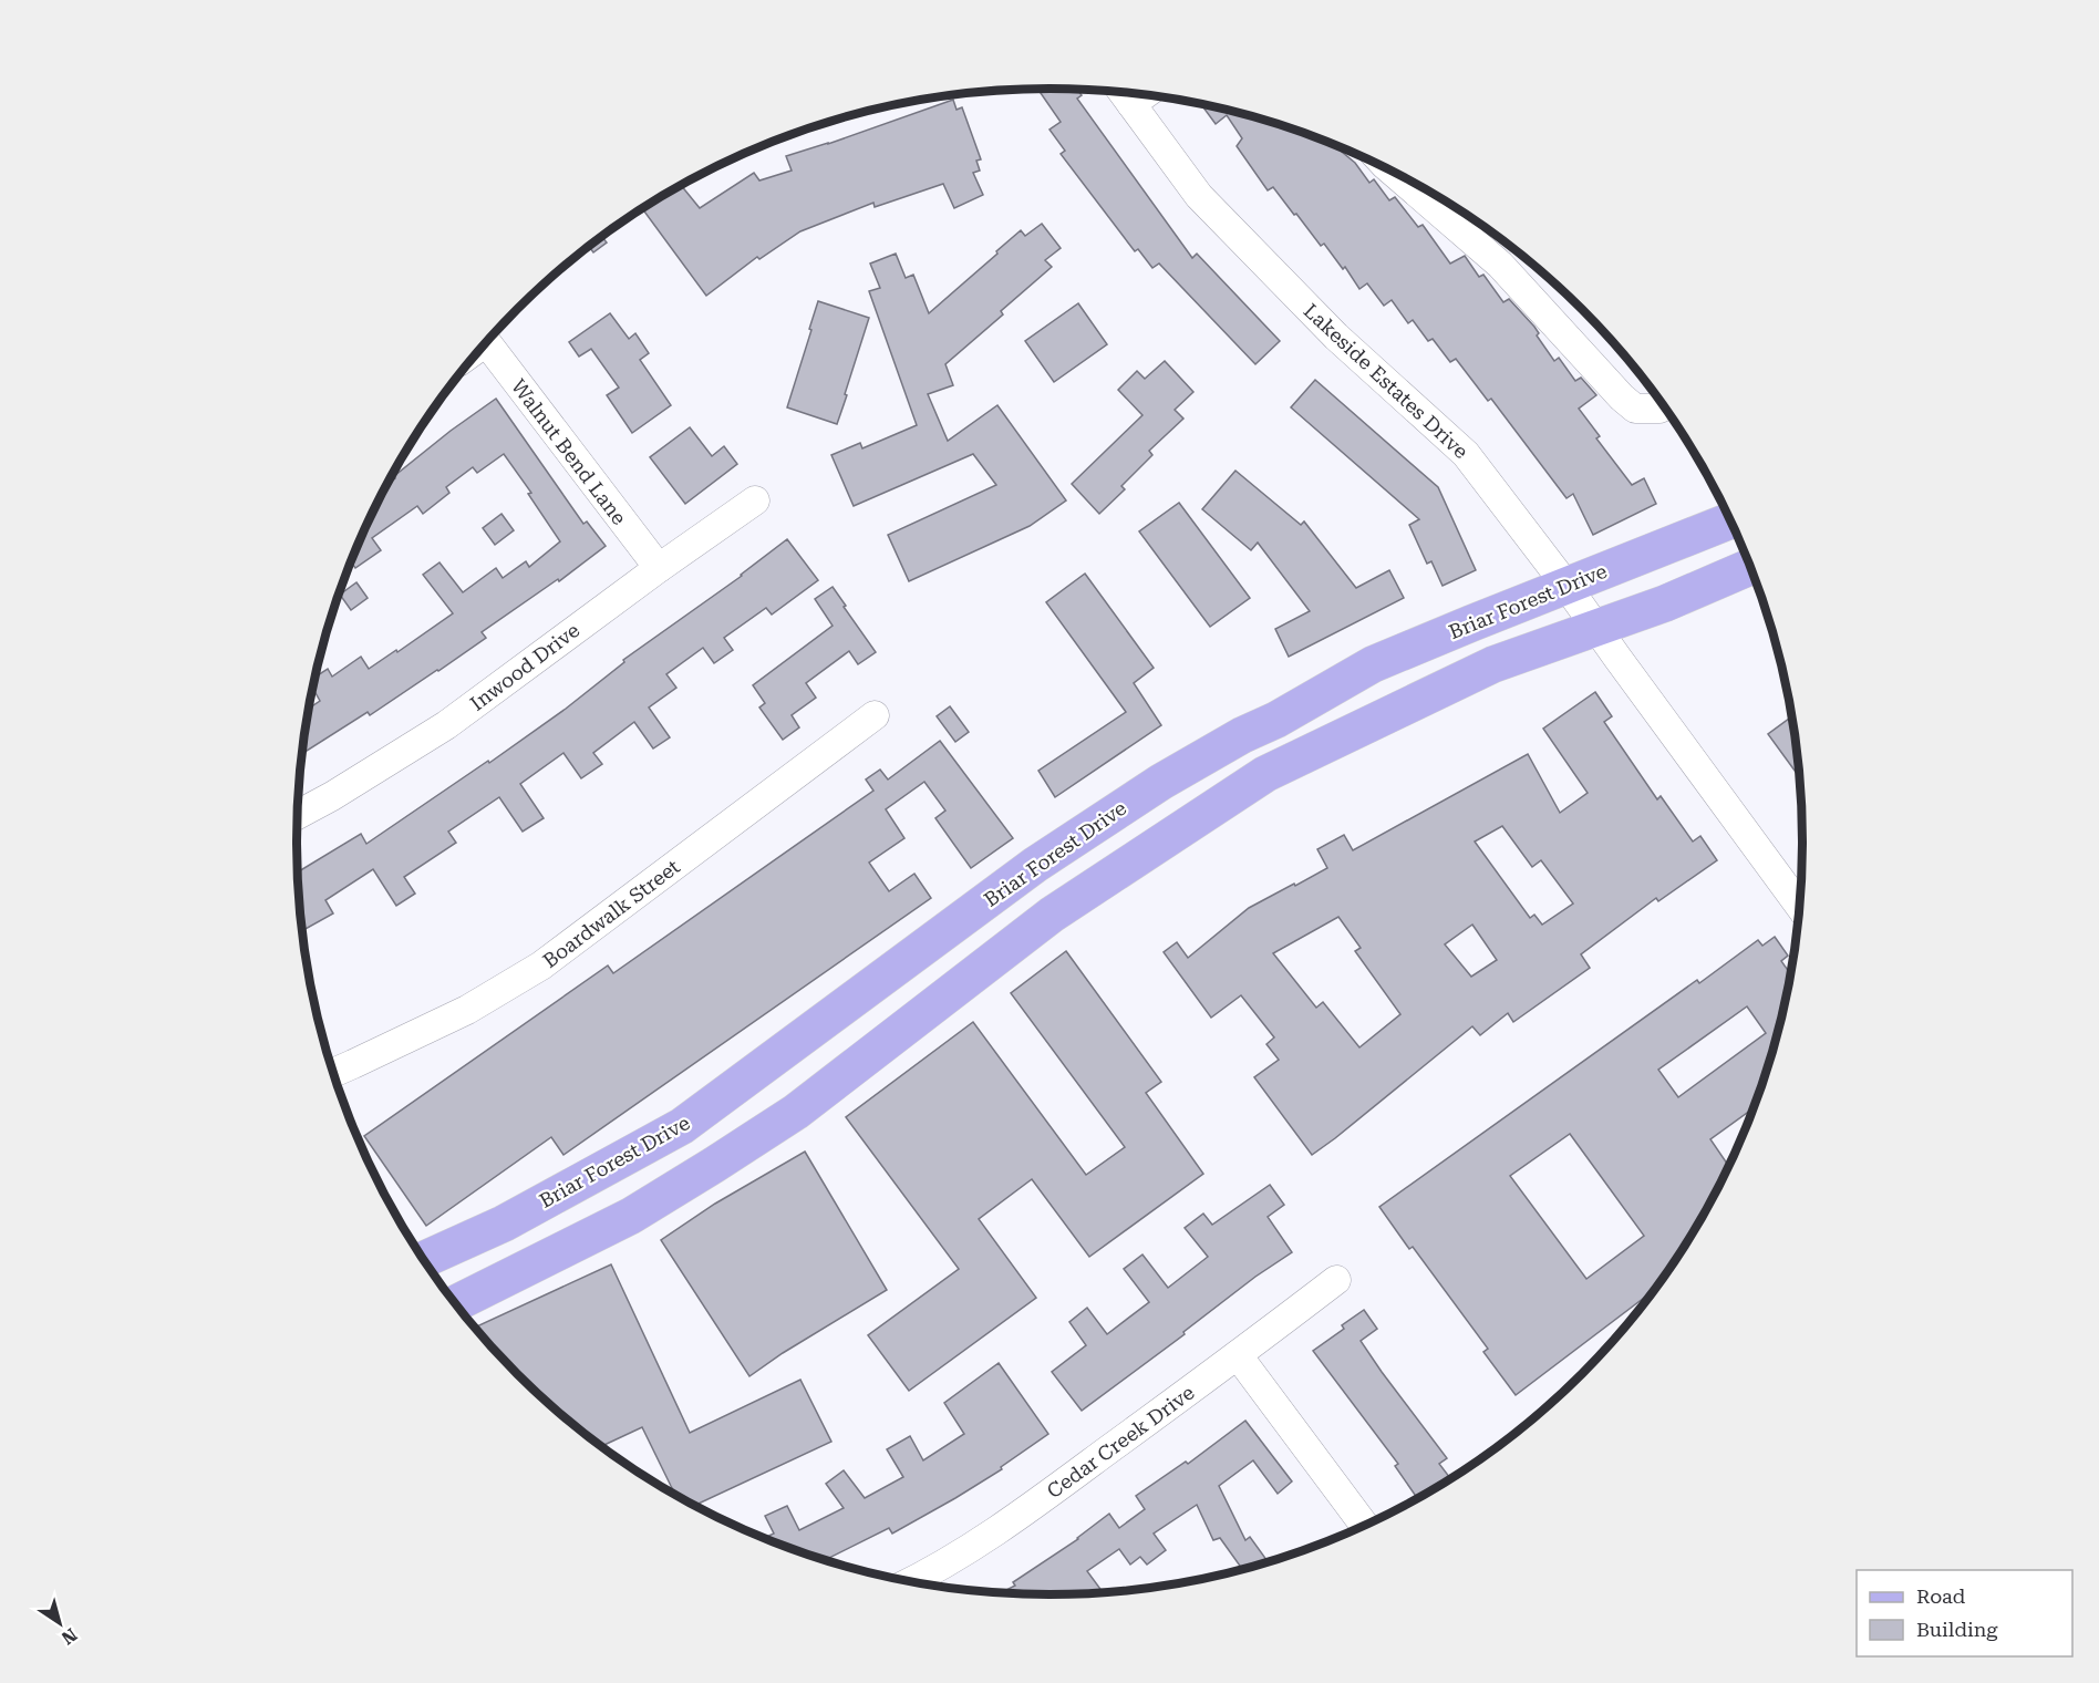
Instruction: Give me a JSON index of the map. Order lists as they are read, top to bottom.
{
  "streets": {
    "main road": ["Briar Forest Drive"],
    "street": [
      "Lakeside Estates Drive",
      "Walnut Bend Lane",
      "Inwood Drive",
      "Boardwalk Street",
      "Cedar Creek Drive"
    ]
  },
  "crossings": [
    ["Lakeside Estates Drive", "Briar Forest Drive"],
    ["Walnut Bend Lane", "Inwood Drive"]
  ],
  "legend": ["Road", "Building"],
  "north": "bottom right"
}
